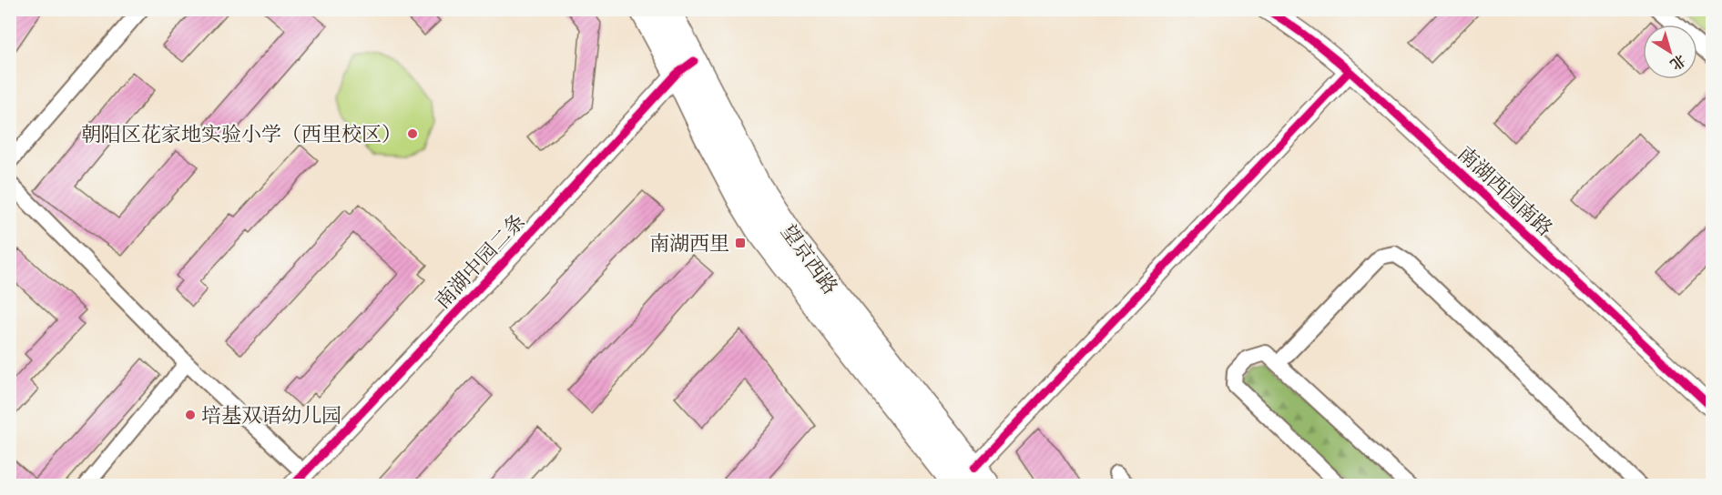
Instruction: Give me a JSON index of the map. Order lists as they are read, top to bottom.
{
  "streets": {
    "main road": ["望京西路"],
    "street": ["南湖西园南路", "南湖中园二条"]
  },
  "crossings": [
    ["望京西路", "南湖中园二条"]
  ],
  "places": {
    "other": ["朝阳区花家地实验小学（西里校区）", "培基双语幼儿园"],
    "transit": ["南湖西里"]
  },
  "north": "bottom right"
}
